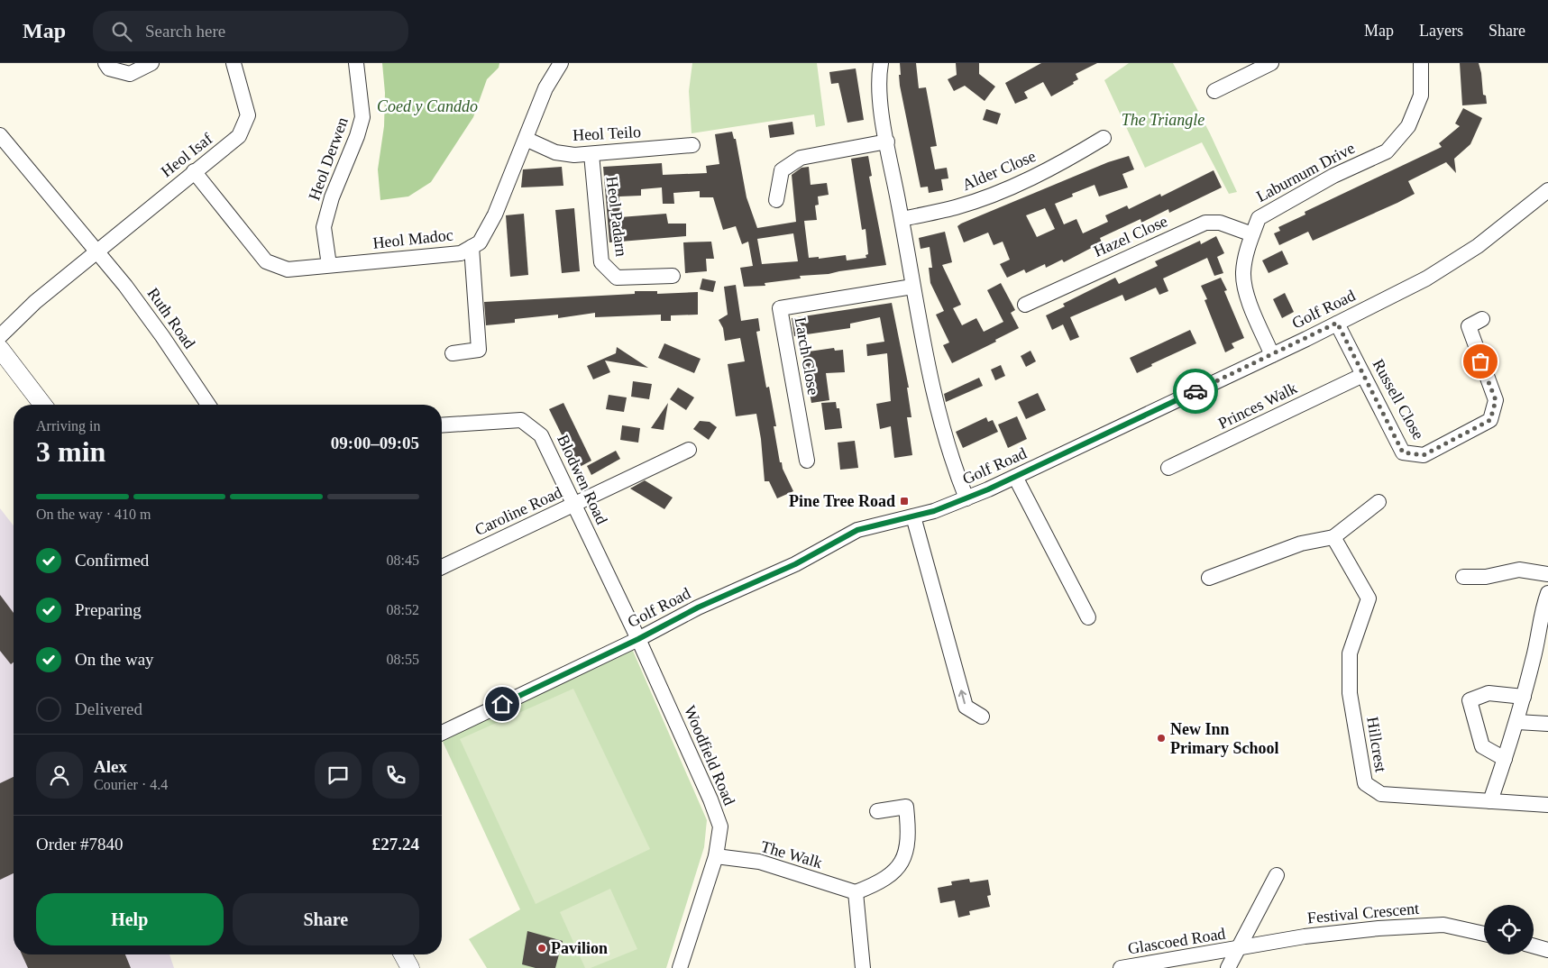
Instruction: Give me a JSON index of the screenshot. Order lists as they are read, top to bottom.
{
  "streets": {
    "street": [
      "Heol Teilo",
      "Heol Isaf",
      "Heol Derwen",
      "Alder Close",
      "Laburnum Drive",
      "Heol Padarn",
      "Hazel Close",
      "Heol Madoc",
      "Golf Road",
      "Ruth Road",
      "Larch Close",
      "Russell Close",
      "Princes Walk",
      "Blodwen Road",
      "Caroline Road",
      "Hillcrest",
      "Woodfield Road",
      "The Walk",
      "Festival Crescent",
      "Glascoed Road"
    ]
  },
  "crossings": [
    ["Heol Teilo", "Heol Padarn"],
    ["Heol Teilo", "Heol Madoc"],
    ["Heol Isaf", "Heol Madoc"],
    ["Heol Isaf", "Ruth Road"],
    ["Heol Derwen", "Heol Madoc"],
    ["Laburnum Drive", "Hazel Close"],
    ["Laburnum Drive", "Golf Road"],
    ["Golf Road", "Russell Close"],
    ["Golf Road", "Blodwen Road"],
    ["Golf Road", "Woodfield Road"],
    ["Russell Close", "Princes Walk"],
    ["Blodwen Road", "Caroline Road"],
    ["Blodwen Road", "Woodfield Road"],
    ["Woodfield Road", "The Walk"],
    ["Festival Crescent", "Glascoed Road"]
  ],
  "parks": ["Coed y Canddo", "The Triangle"],
  "places": {
    "transit": ["Pine Tree Road"],
    "other": ["New Inn Primary School", "Pavilion"]
  },
  "page": {
    "header": "Map",
    "search": "Search here",
    "nav": ["Map", "Layers", "Share"],
    "heading": ["3 min", "Arriving in", "09:00–09:05"],
    "panel": [
      "Alex",
      "Courier · 4.4",
      "Order #7840",
      "£27.24"
    ],
    "bar": "On the way · 410 m",
    "list": [
      ["Confirmed", "08:45"],
      ["Preparing", "08:52"],
      ["On the way", "08:55"],
      "Delivered"
    ],
    "buttons": ["Help", "Share"]
  }
}
